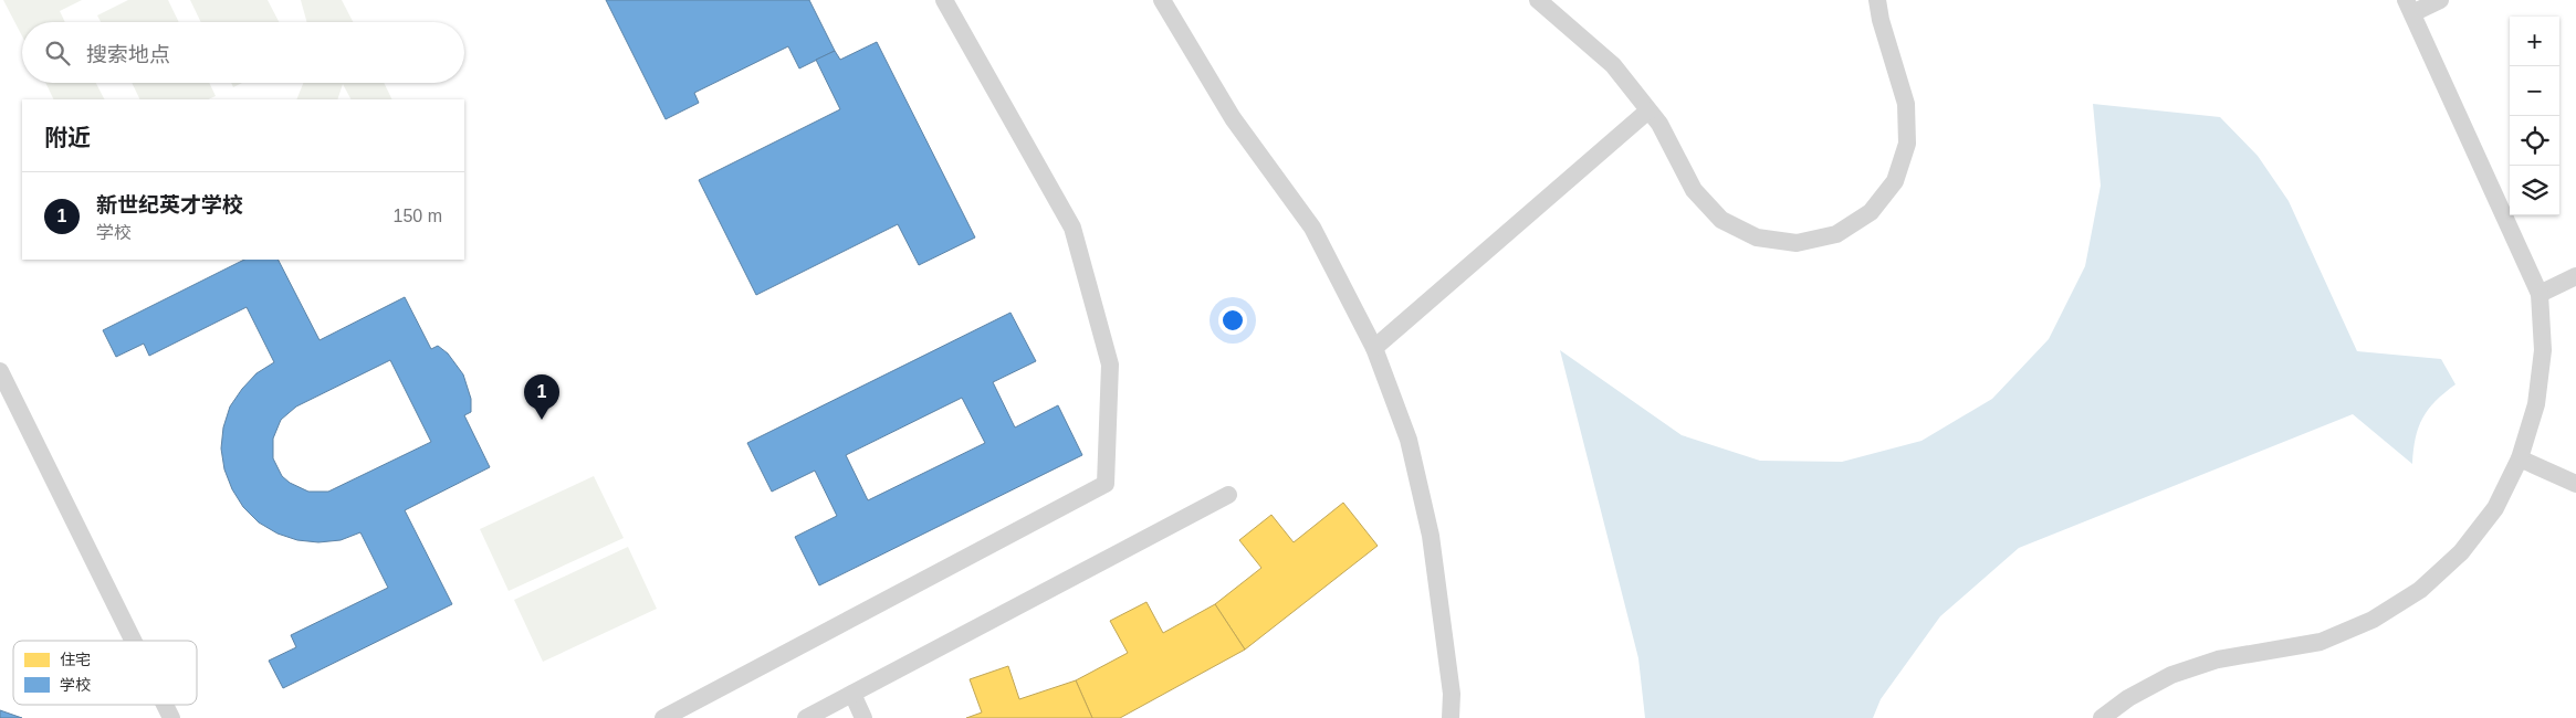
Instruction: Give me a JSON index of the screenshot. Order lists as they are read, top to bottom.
{
  "legend": ["住宅", "学校"],
  "page": {
    "map_buttons": ["+", "−"],
    "search": "搜索地点",
    "heading": "附近",
    "list": [
      {
        "mark": "1",
        "name": "新世纪英才学校",
        "note": "学校",
        "value": "150 m"
      }
    ],
    "pins": "1"
  }
}
